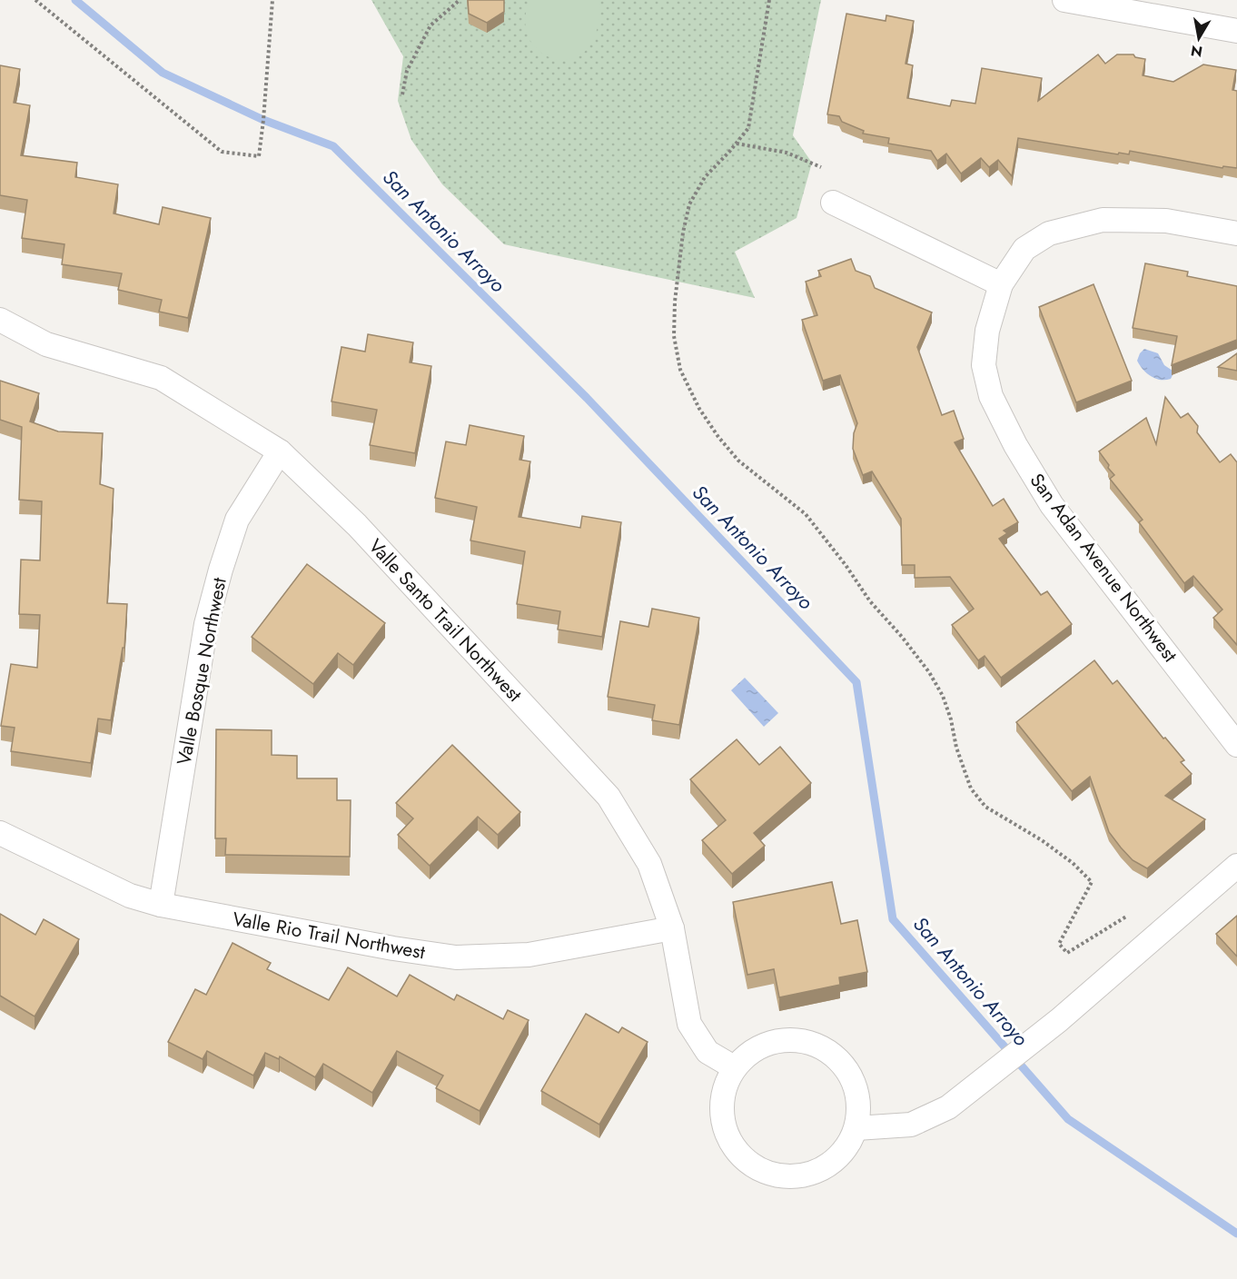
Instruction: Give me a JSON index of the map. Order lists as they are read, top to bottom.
{
  "streets": {
    "street": [
      "San Adan Avenue Northwest",
      "Valle Santo Trail Northwest",
      "Valle Bosque Northwest",
      "Valle Rio Trail Northwest"
    ]
  },
  "crossings": [
    ["Valle Santo Trail Northwest", "Valle Bosque Northwest"],
    ["Valle Santo Trail Northwest", "Valle Rio Trail Northwest"],
    ["Valle Bosque Northwest", "Valle Rio Trail Northwest"]
  ],
  "water": ["San Antonio Arroyo"],
  "north": "bottom"
}
